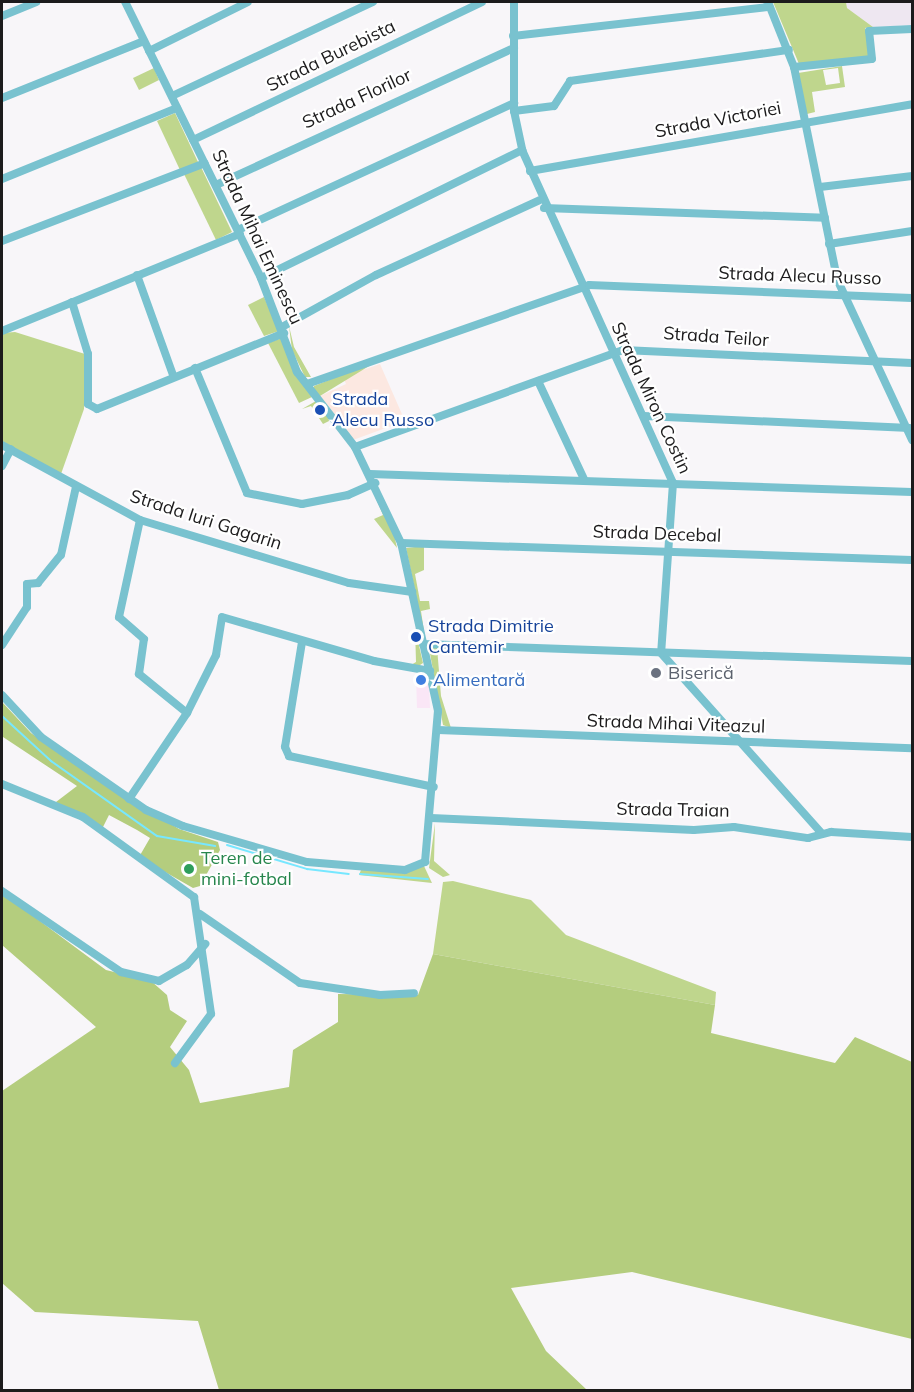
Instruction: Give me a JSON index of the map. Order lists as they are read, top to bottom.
{
  "streets": {
    "street": [
      "Strada Burebista",
      "Strada Florilor",
      "Strada Victoriei",
      "Strada Mihai Eminescu",
      "Strada Alecu Russo",
      "Strada Teilor",
      "Strada Miron Costin",
      "Strada Iuri Gagarin",
      "Strada Decebal",
      "Strada Mihai Viteazul",
      "Strada Traian"
    ]
  },
  "crossings": [
    ["Strada Burebista", "Strada Mihai Eminescu"],
    ["Strada Florilor", "Strada Mihai Eminescu"],
    ["Strada Florilor", "Strada Miron Costin"],
    ["Strada Victoriei", "Strada Miron Costin"],
    ["Strada Mihai Eminescu", "Strada Alecu Russo"],
    ["Strada Mihai Eminescu", "Strada Teilor"],
    ["Strada Mihai Eminescu", "Strada Iuri Gagarin"],
    ["Strada Mihai Eminescu", "Strada Decebal"],
    ["Strada Mihai Eminescu", "Strada Mihai Viteazul"],
    ["Strada Mihai Eminescu", "Strada Traian"],
    ["Strada Alecu Russo", "Strada Miron Costin"],
    ["Strada Teilor", "Strada Miron Costin"],
    ["Strada Miron Costin", "Strada Decebal"]
  ],
  "places": [
    "Strada Alecu Russo",
    "Strada Dimitrie Cantemir",
    "Biserică",
    "Alimentară",
    "Teren de mini-fotbal"
  ]
}
